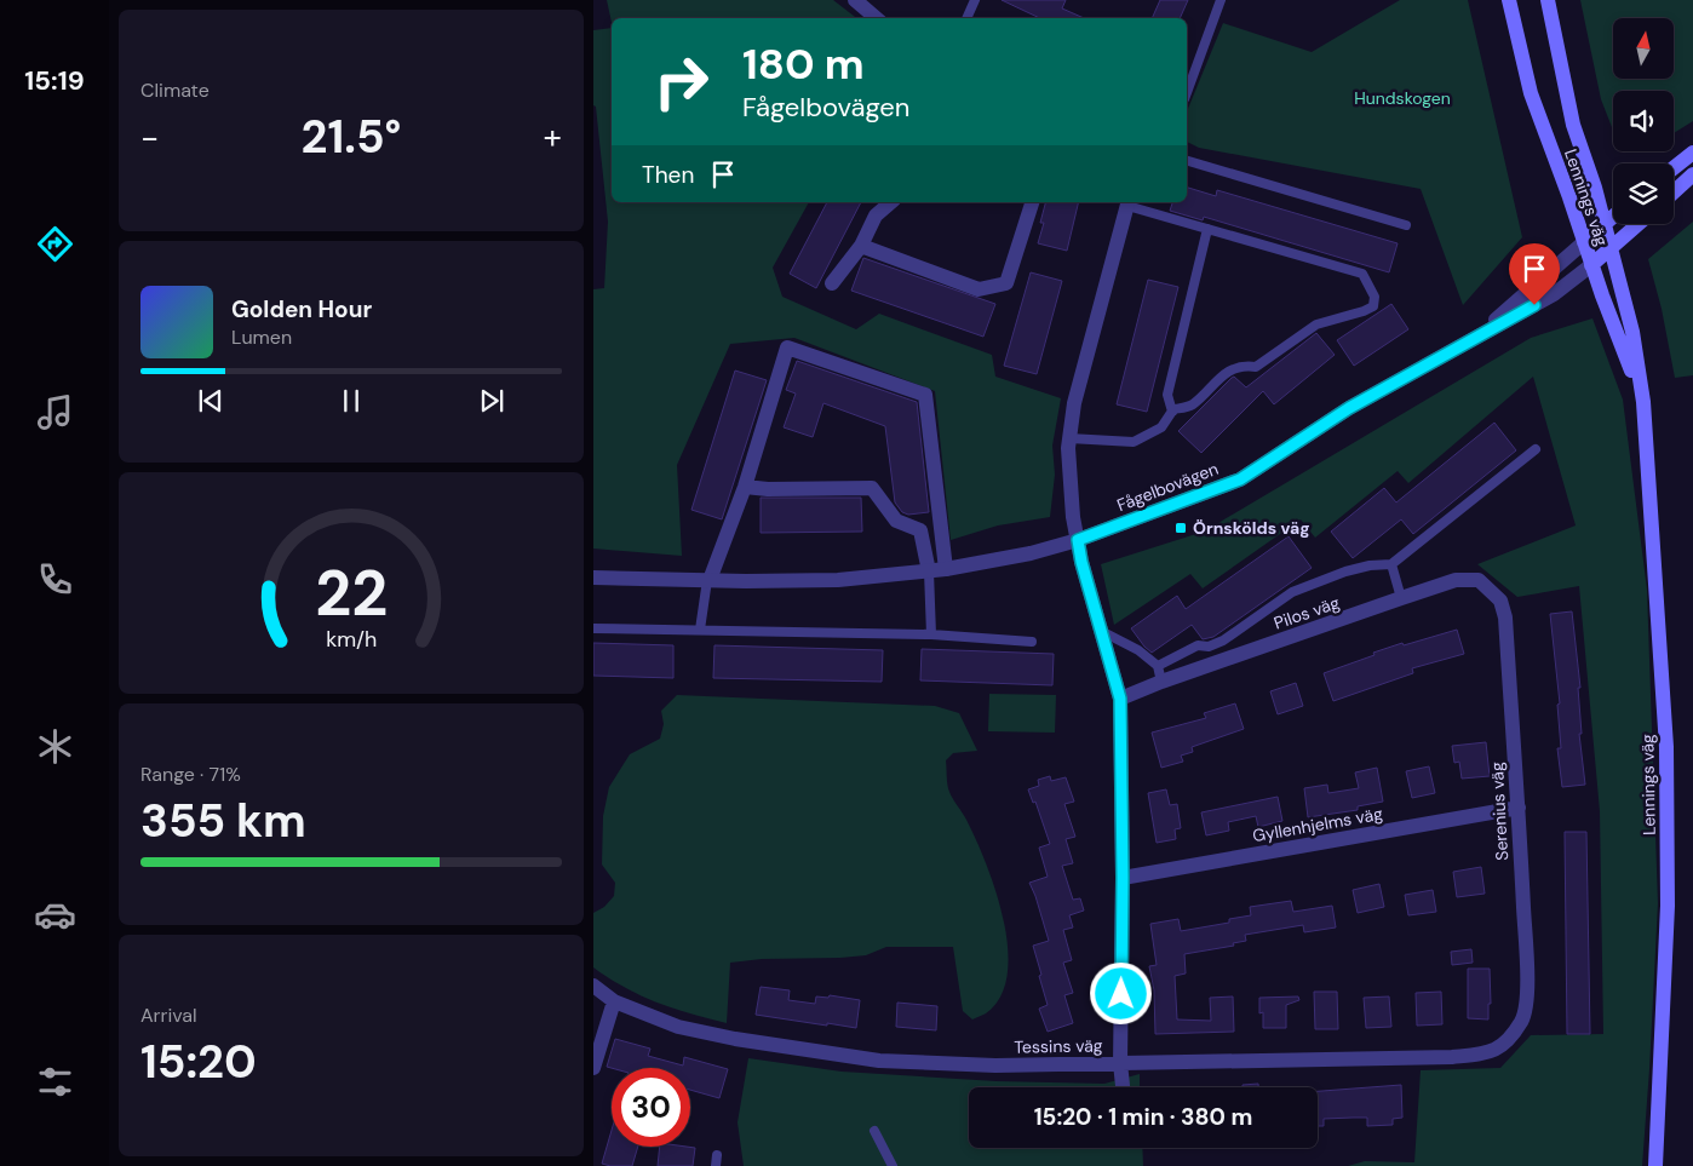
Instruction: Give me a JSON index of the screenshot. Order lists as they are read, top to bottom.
{
  "streets": {
    "main road": ["Lennings väg"],
    "street": [
      "Fågelbovägen",
      "Pilos väg",
      "Serenius väg",
      "Gyllenhjelms väg",
      "Tessins väg"
    ]
  },
  "crossings": [
    ["Lennings väg", "Fågelbovägen"],
    ["Pilos väg", "Serenius väg"],
    ["Serenius väg", "Gyllenhjelms väg"],
    ["Serenius väg", "Tessins väg"]
  ],
  "parks": ["Hundskogen"],
  "places": {
    "transit": ["Örnskölds väg"]
  },
  "north": "top",
  "page": {
    "tabs": "15:19",
    "tile": [
      "Climate",
      ["Range · 71%", "355 km"],
      ["Arrival", "15:20"]
    ],
    "turn": ["180 m", "Fågelbovägen"],
    "heat": ["−", "21.5°", "+"],
    "then": "Then",
    "song": ["Golden Hour", "Lumen"],
    "limit": "30",
    "trip": "15:20 · 1 min · 380 m",
    "gauge": ["22", "km/h"]
  }
}
